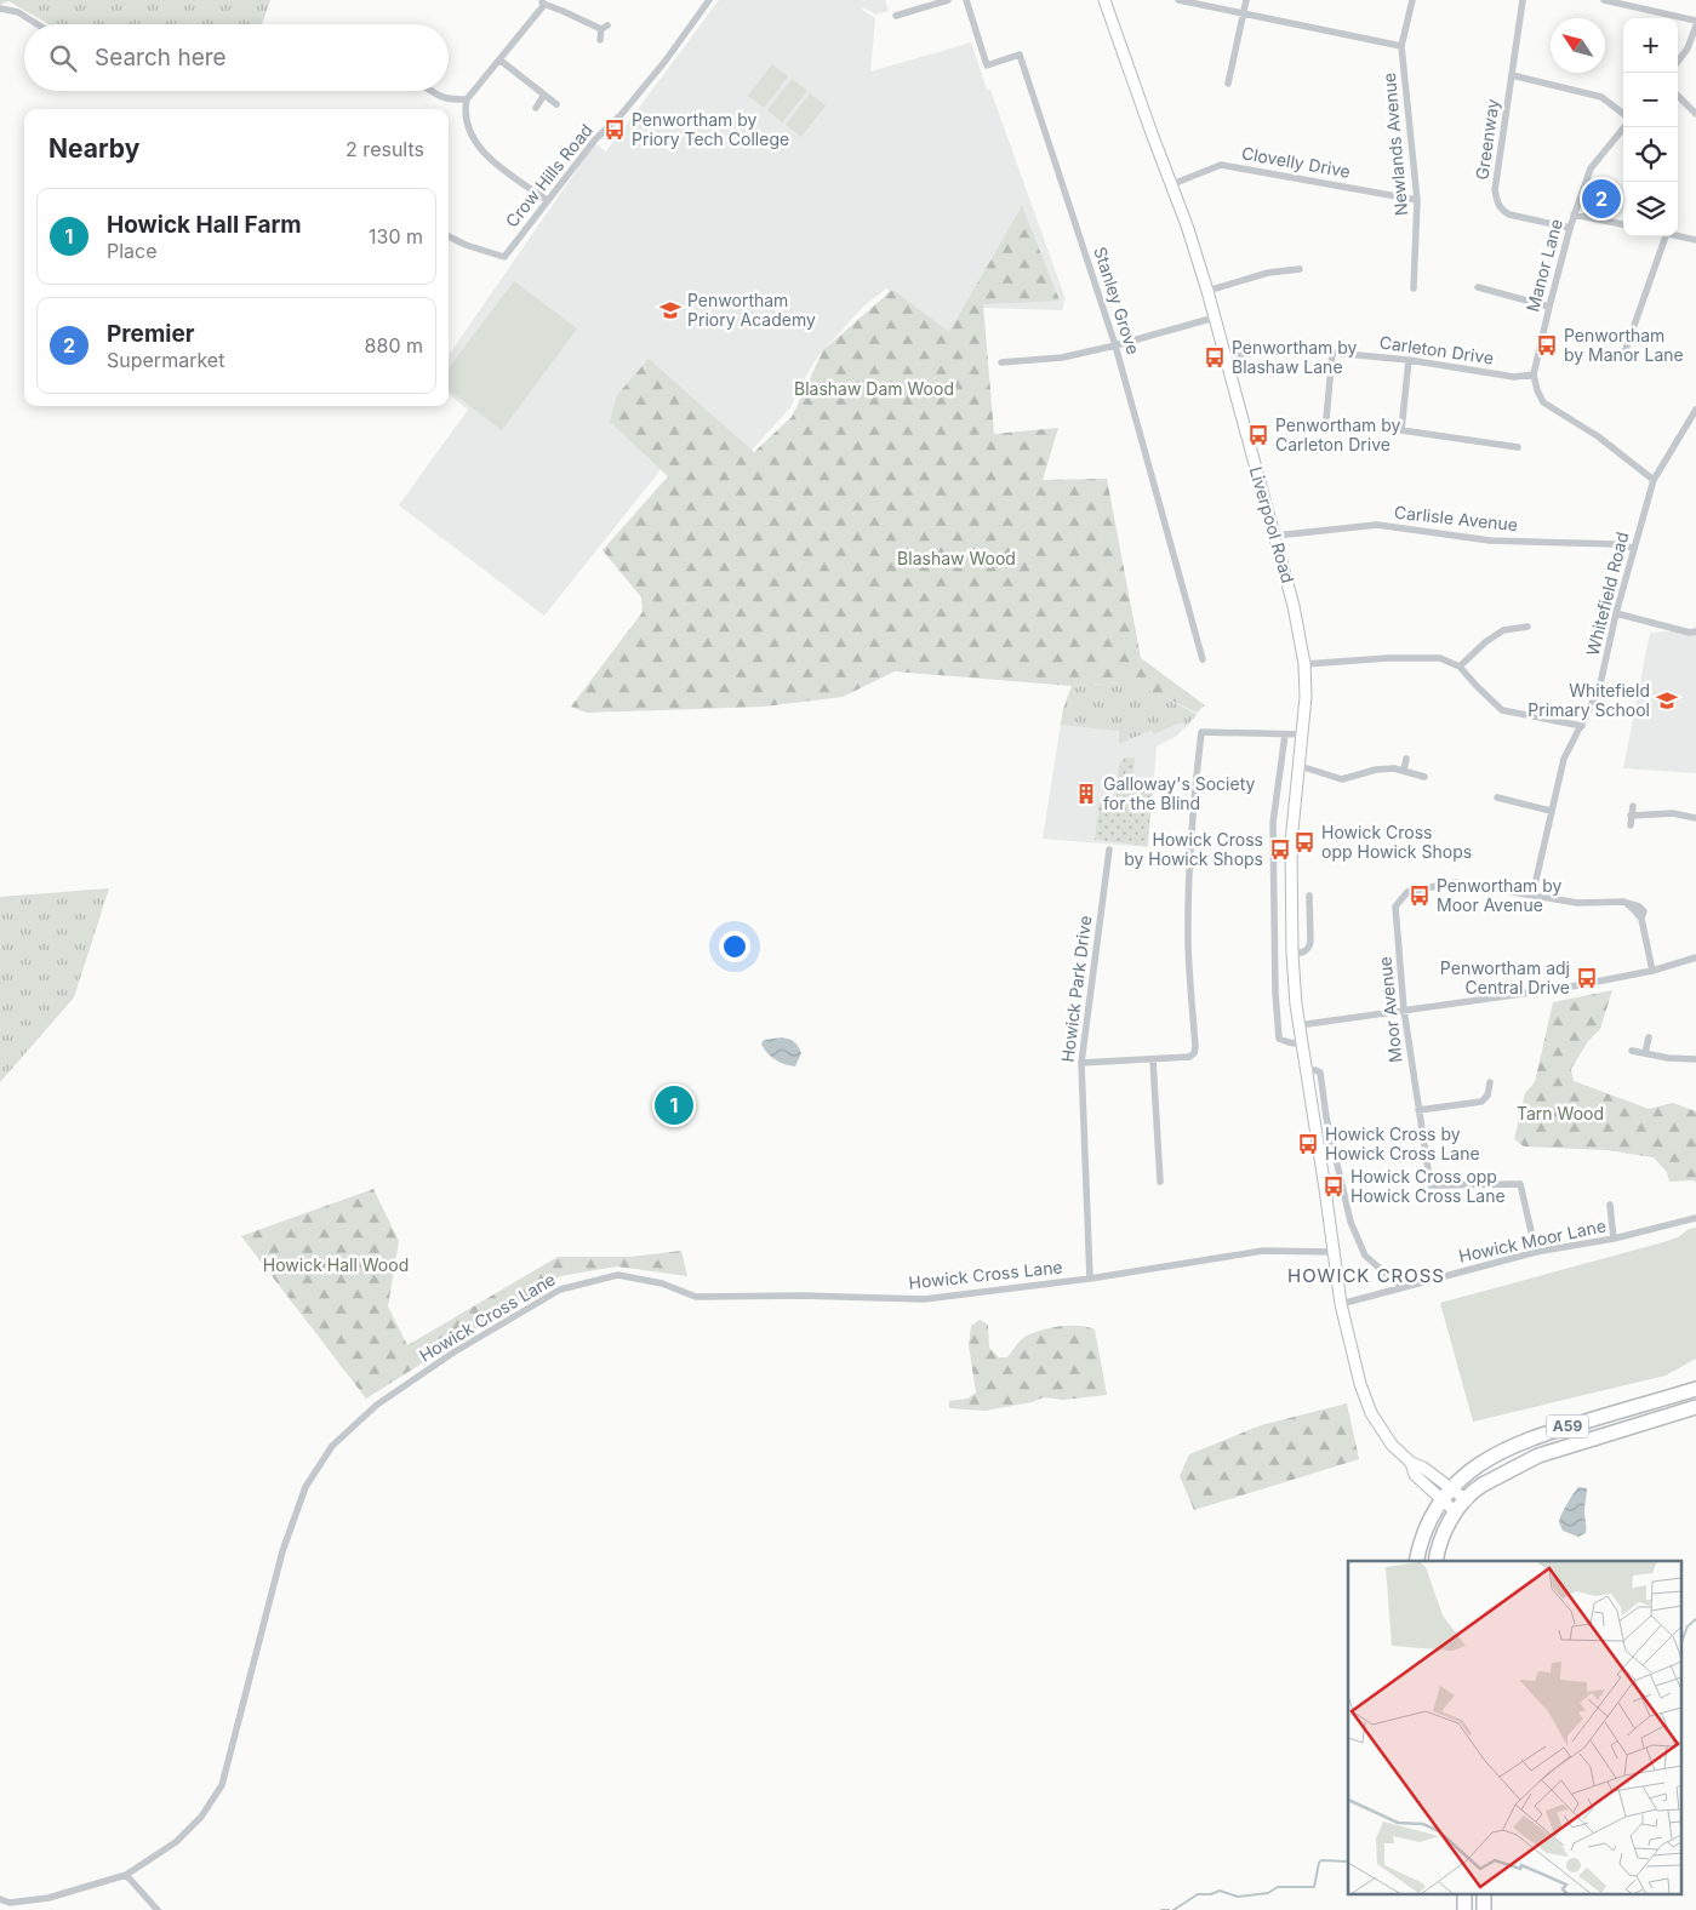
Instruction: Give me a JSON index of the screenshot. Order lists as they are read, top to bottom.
{
  "streets": {
    "highway": ["A59"],
    "street": [
      "Greenway",
      "Newlands Avenue",
      "Clovelly Drive",
      "Crow Hills Road",
      "Manor Lane",
      "Stanley Grove",
      "Carleton Drive",
      "Carlisle Avenue",
      "Liverpool Road",
      "Whitefield Road",
      "Howick Park Drive",
      "Moor Avenue",
      "Howick Moor Lane",
      "Howick Cross Lane"
    ]
  },
  "crossings": [
    ["Greenway", "Manor Lane"],
    ["Newlands Avenue", "Clovelly Drive"],
    ["Clovelly Drive", "Liverpool Road"],
    ["Manor Lane", "Carleton Drive"],
    ["Carleton Drive", "Liverpool Road"],
    ["Carlisle Avenue", "Liverpool Road"],
    ["Carlisle Avenue", "Whitefield Road"],
    ["Liverpool Road", "Howick Moor Lane"],
    ["Liverpool Road", "Howick Cross Lane"],
    ["Liverpool Road", "A59"],
    ["Whitefield Road", "Moor Avenue"],
    ["Howick Park Drive", "Howick Cross Lane"],
    ["Moor Avenue", "Howick Moor Lane"]
  ],
  "districts": ["HOWICK CROSS"],
  "parks": [
    "Blashaw Dam Wood",
    "Blashaw Wood",
    "Tarn Wood",
    "Howick Hall Wood"
  ],
  "places": {
    "bus stop": [
      "Penwortham by Priory Tech College",
      "Penwortham by Manor Lane",
      "Penwortham by Blashaw Lane",
      "Penwortham by Carleton Drive",
      "Howick Cross opp Howick Shops",
      "Howick Cross by Howick Shops",
      "Penwortham by Moor Avenue",
      "Penwortham adj Central Drive",
      "Howick Cross by Howick Cross Lane",
      "Howick Cross opp Howick Cross Lane"
    ],
    "school or university": ["Penwortham Priory Academy", "Whitefield Primary School"],
    "building": ["Galloway's Society for the Blind"]
  },
  "north": "top left",
  "page": {
    "map_buttons": ["+", "−"],
    "search": "Search here",
    "heading": ["Nearby", "2 results"],
    "pins": ["2", "1"],
    "list": [
      {
        "mark": "1",
        "name": "Howick Hall Farm",
        "note": "Place",
        "value": "130 m"
      },
      {
        "mark": "2",
        "name": "Premier",
        "note": "Supermarket",
        "value": "880 m"
      }
    ]
  }
}
